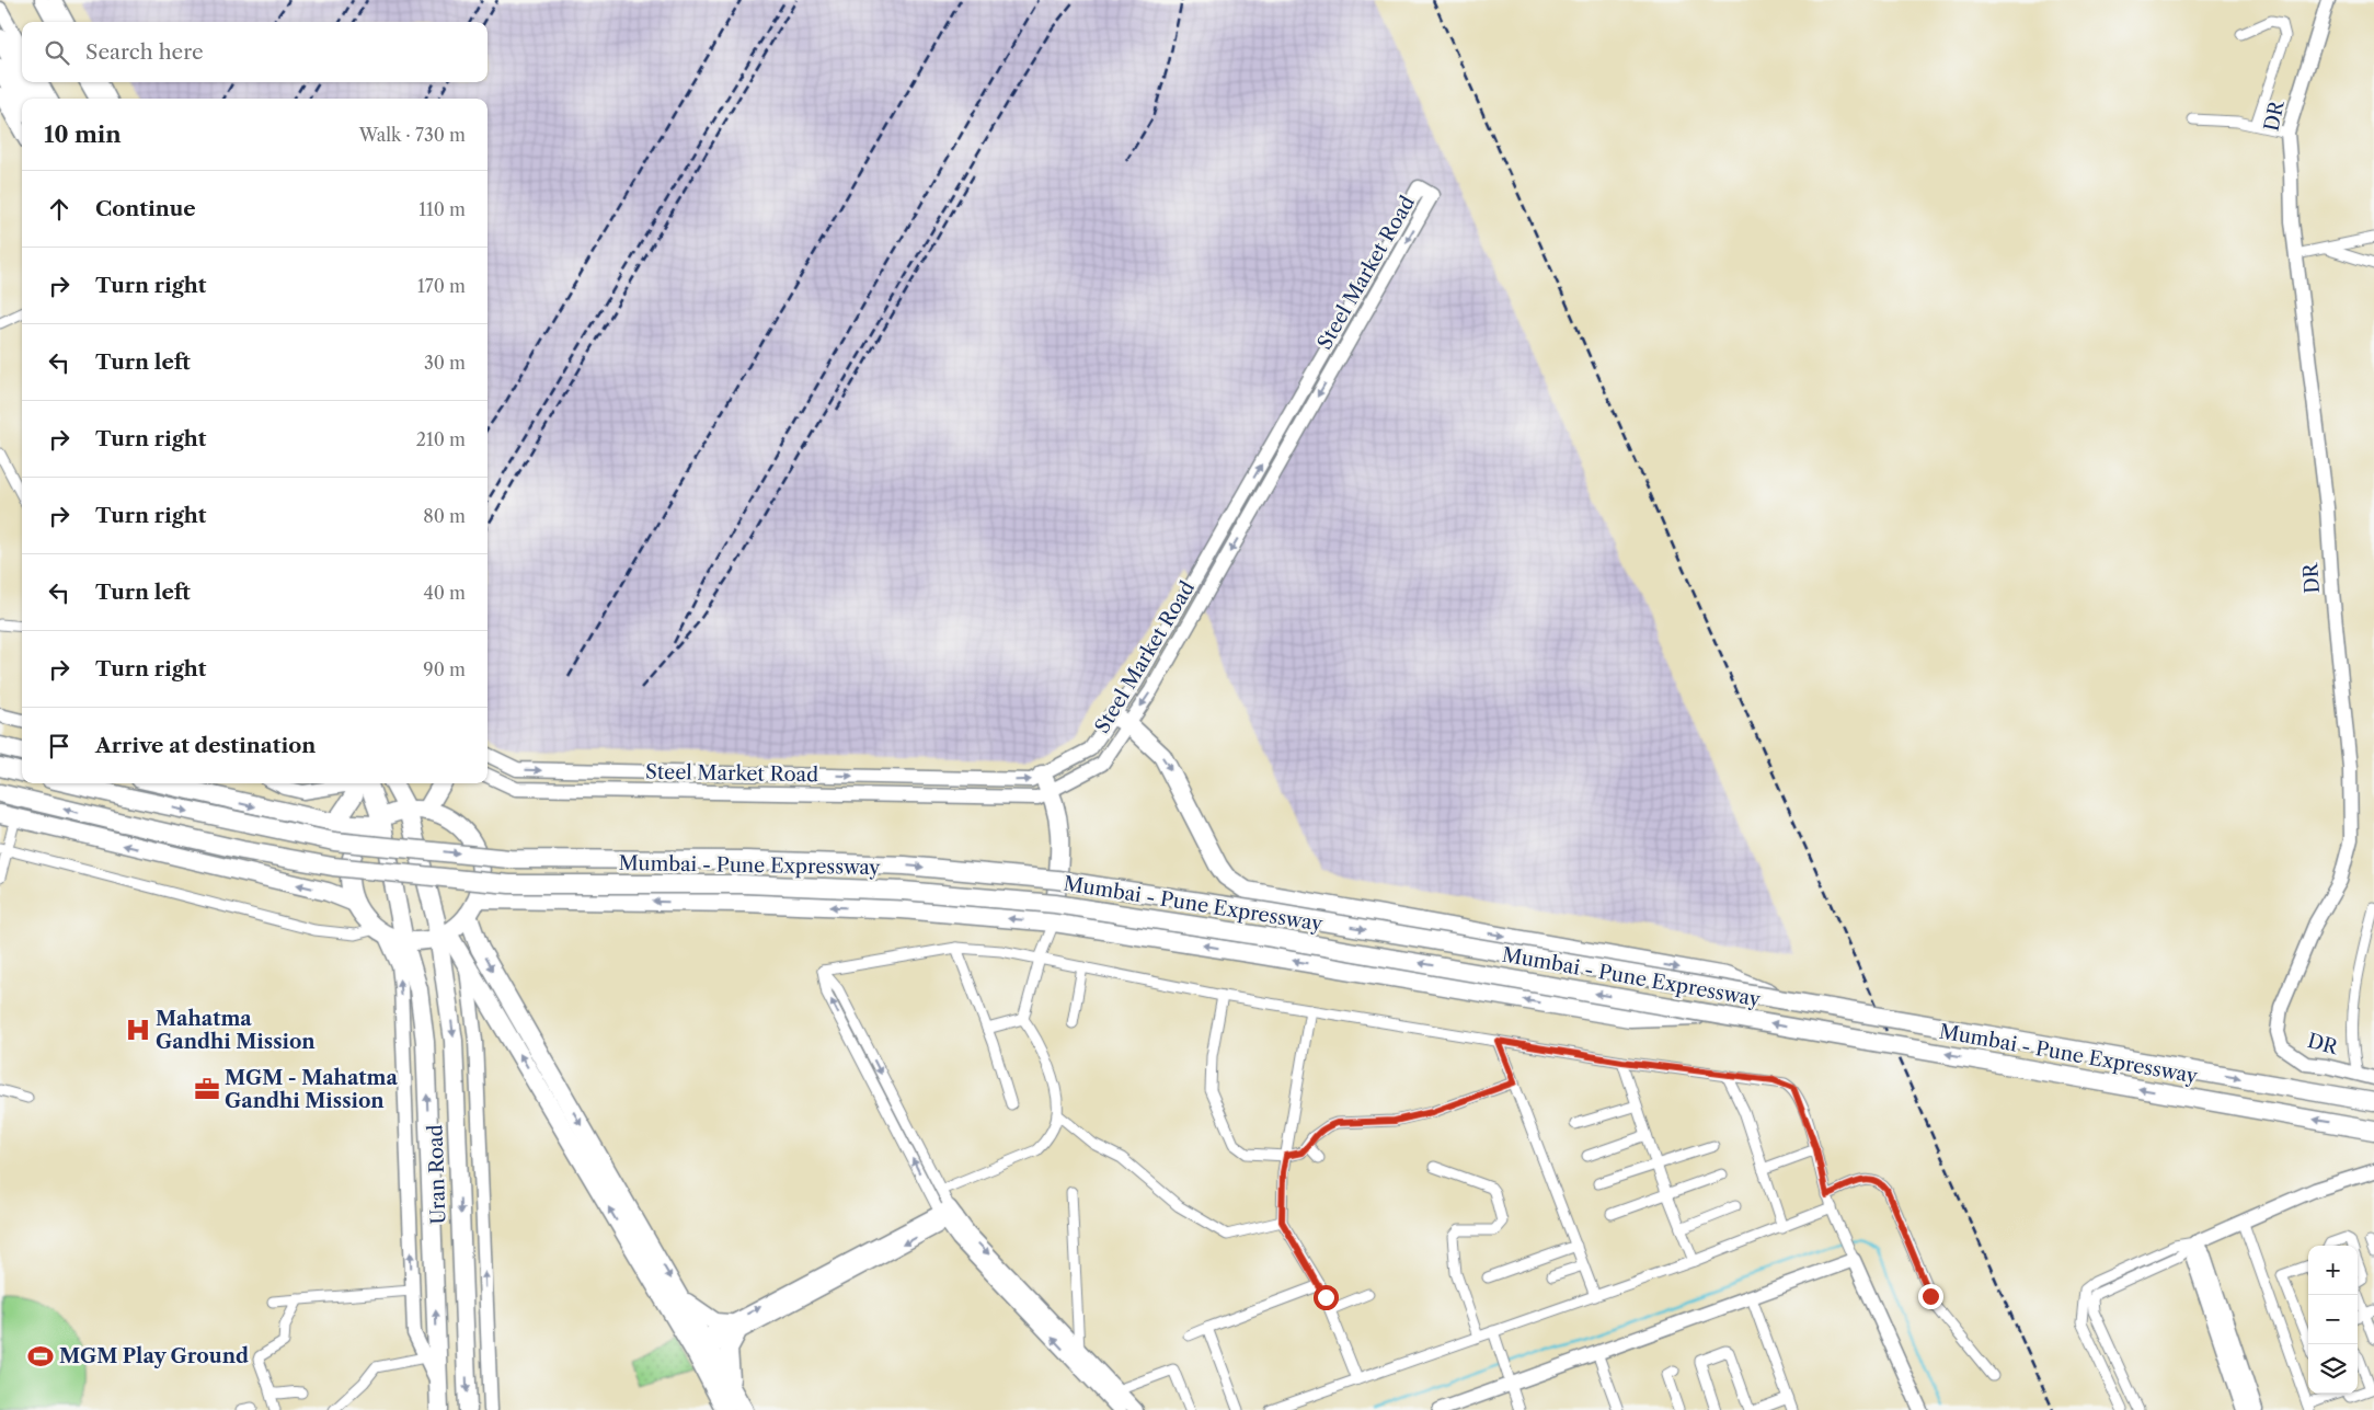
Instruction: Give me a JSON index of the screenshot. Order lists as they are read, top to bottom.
{
  "streets": {
    "highway": ["Mumbai - Pune Expressway", "Uran Road"],
    "street": ["DR", "Steel Market Road"]
  },
  "places": {
    "hospital": ["Mahatma Gandhi Mission"],
    "office": ["MGM - Mahatma Gandhi Mission"],
    "sports": ["MGM Play Ground"]
  },
  "page": {
    "search": "Search here",
    "heading": ["10 min", "Walk · 730 m"],
    "list": [
      ["Continue", "110 m"],
      ["Turn right", "170 m"],
      ["Turn left", "30 m"],
      ["Turn right", "210 m"],
      ["Turn right", "80 m"],
      ["Turn left", "40 m"],
      ["Turn right", "90 m"],
      "Arrive at destination"
    ],
    "map_buttons": ["+", "−"]
  }
}
